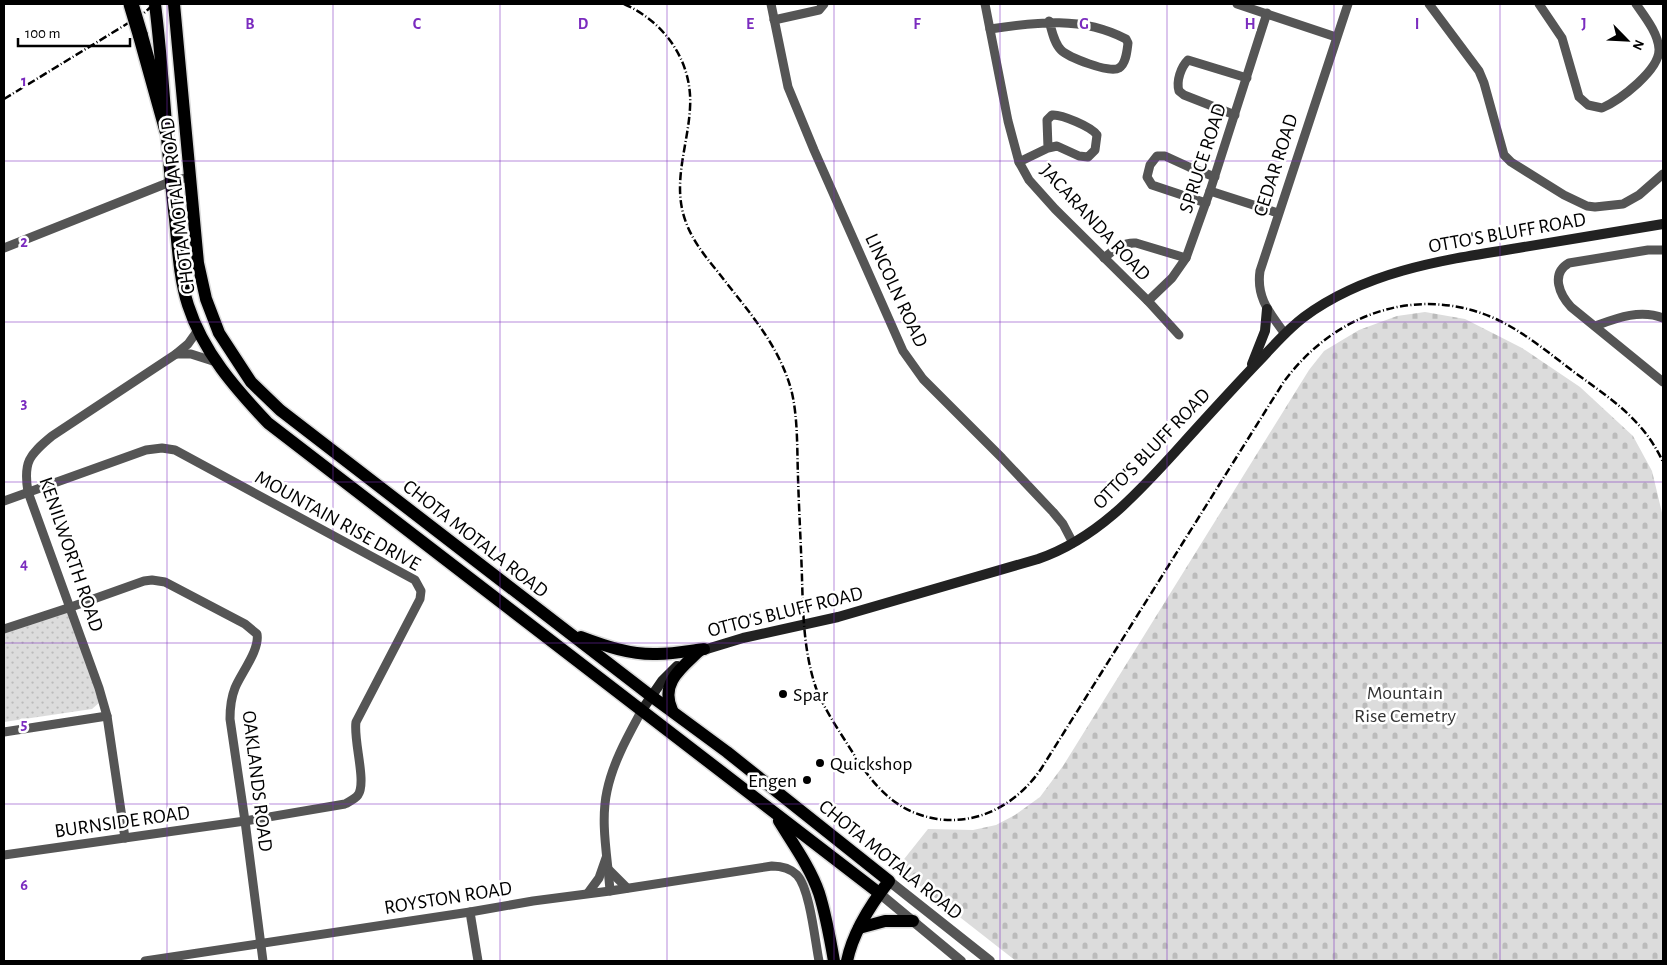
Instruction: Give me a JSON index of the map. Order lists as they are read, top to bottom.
{
  "streets": {
    "main road": ["CHOTA MOTALA ROAD", "OTTO'S BLUFF ROAD"],
    "street": [
      "SPRUCE ROAD",
      "CEDAR ROAD",
      "JACARANDA ROAD",
      "LINCOLN ROAD",
      "MOUNTAIN RISE DRIVE",
      "KENILWORTH ROAD",
      "OAKLANDS ROAD",
      "BURNSIDE ROAD",
      "ROYSTON ROAD"
    ]
  },
  "crossings": [
    ["SPRUCE ROAD", "JACARANDA ROAD"],
    ["CEDAR ROAD", "OTTO'S BLUFF ROAD"],
    ["CHOTA MOTALA ROAD", "OTTO'S BLUFF ROAD"],
    ["CHOTA MOTALA ROAD", "KENILWORTH ROAD"],
    ["OTTO'S BLUFF ROAD", "LINCOLN ROAD"],
    ["OTTO'S BLUFF ROAD", "ROYSTON ROAD"],
    ["MOUNTAIN RISE DRIVE", "KENILWORTH ROAD"],
    ["MOUNTAIN RISE DRIVE", "OAKLANDS ROAD"],
    ["MOUNTAIN RISE DRIVE", "BURNSIDE ROAD"],
    ["KENILWORTH ROAD", "OAKLANDS ROAD"],
    ["KENILWORTH ROAD", "BURNSIDE ROAD"],
    ["OAKLANDS ROAD", "BURNSIDE ROAD"],
    ["OAKLANDS ROAD", "ROYSTON ROAD"]
  ],
  "parks": ["Mountain Rise Cemetry"],
  "places": ["Spar", "Quickshop", "Engen"],
  "scale_bar": "100 m",
  "north": "bottom right",
  "grid": {
    "columns": [
      "B",
      "C",
      "D",
      "E",
      "F",
      "G",
      "H",
      "I",
      "J"
    ],
    "rows": [
      "1",
      "2",
      "3",
      "4",
      "5",
      "6"
    ]
  }
}
